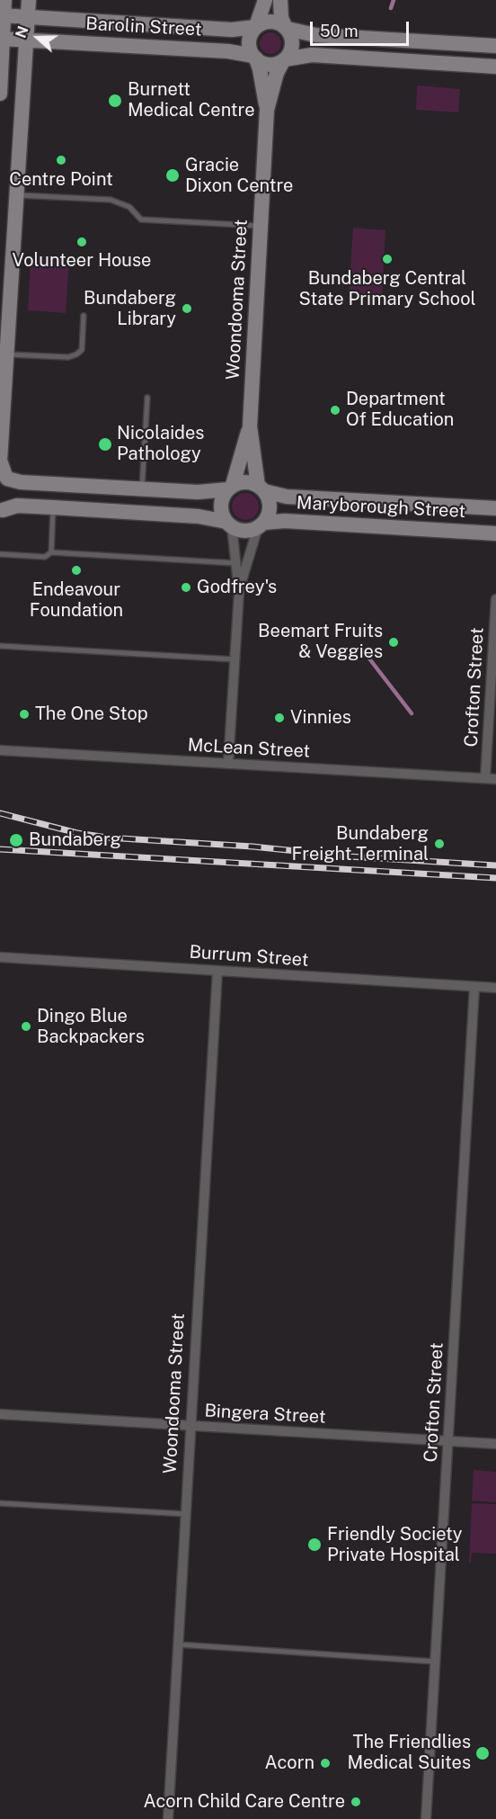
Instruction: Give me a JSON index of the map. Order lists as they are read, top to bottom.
{
  "streets": {
    "street": [
      "Barolin Street",
      "Woondooma Street",
      "Maryborough Street",
      "Crofton Street",
      "McLean Street",
      "Burrum Street",
      "Bingera Street"
    ]
  },
  "crossings": [
    ["Barolin Street", "Woondooma Street"],
    ["Woondooma Street", "Maryborough Street"],
    ["Woondooma Street", "Burrum Street"],
    ["Woondooma Street", "Bingera Street"],
    ["Crofton Street", "McLean Street"],
    ["Crofton Street", "Burrum Street"],
    ["Crofton Street", "Bingera Street"]
  ],
  "places": [
    "Burnett Medical Centre",
    "Centre Point",
    "Gracie Dixon Centre",
    "Volunteer House",
    "Bundaberg Central State Primary School",
    "Bundaberg Library",
    "Department Of Education",
    "Nicolaides Pathology",
    "Endeavour Foundation",
    "Godfrey's",
    "Beemart Fruits & Veggies",
    "The One Stop",
    "Vinnies",
    "Bundaberg",
    "Bundaberg Freight Terminal",
    "Dingo Blue Backpackers",
    "Friendly Society Private Hospital",
    "The Friendlies Medical Suites",
    "Acorn",
    "Acorn Child Care Centre"
  ],
  "scale_bar": "50 m",
  "north": "left"
}
